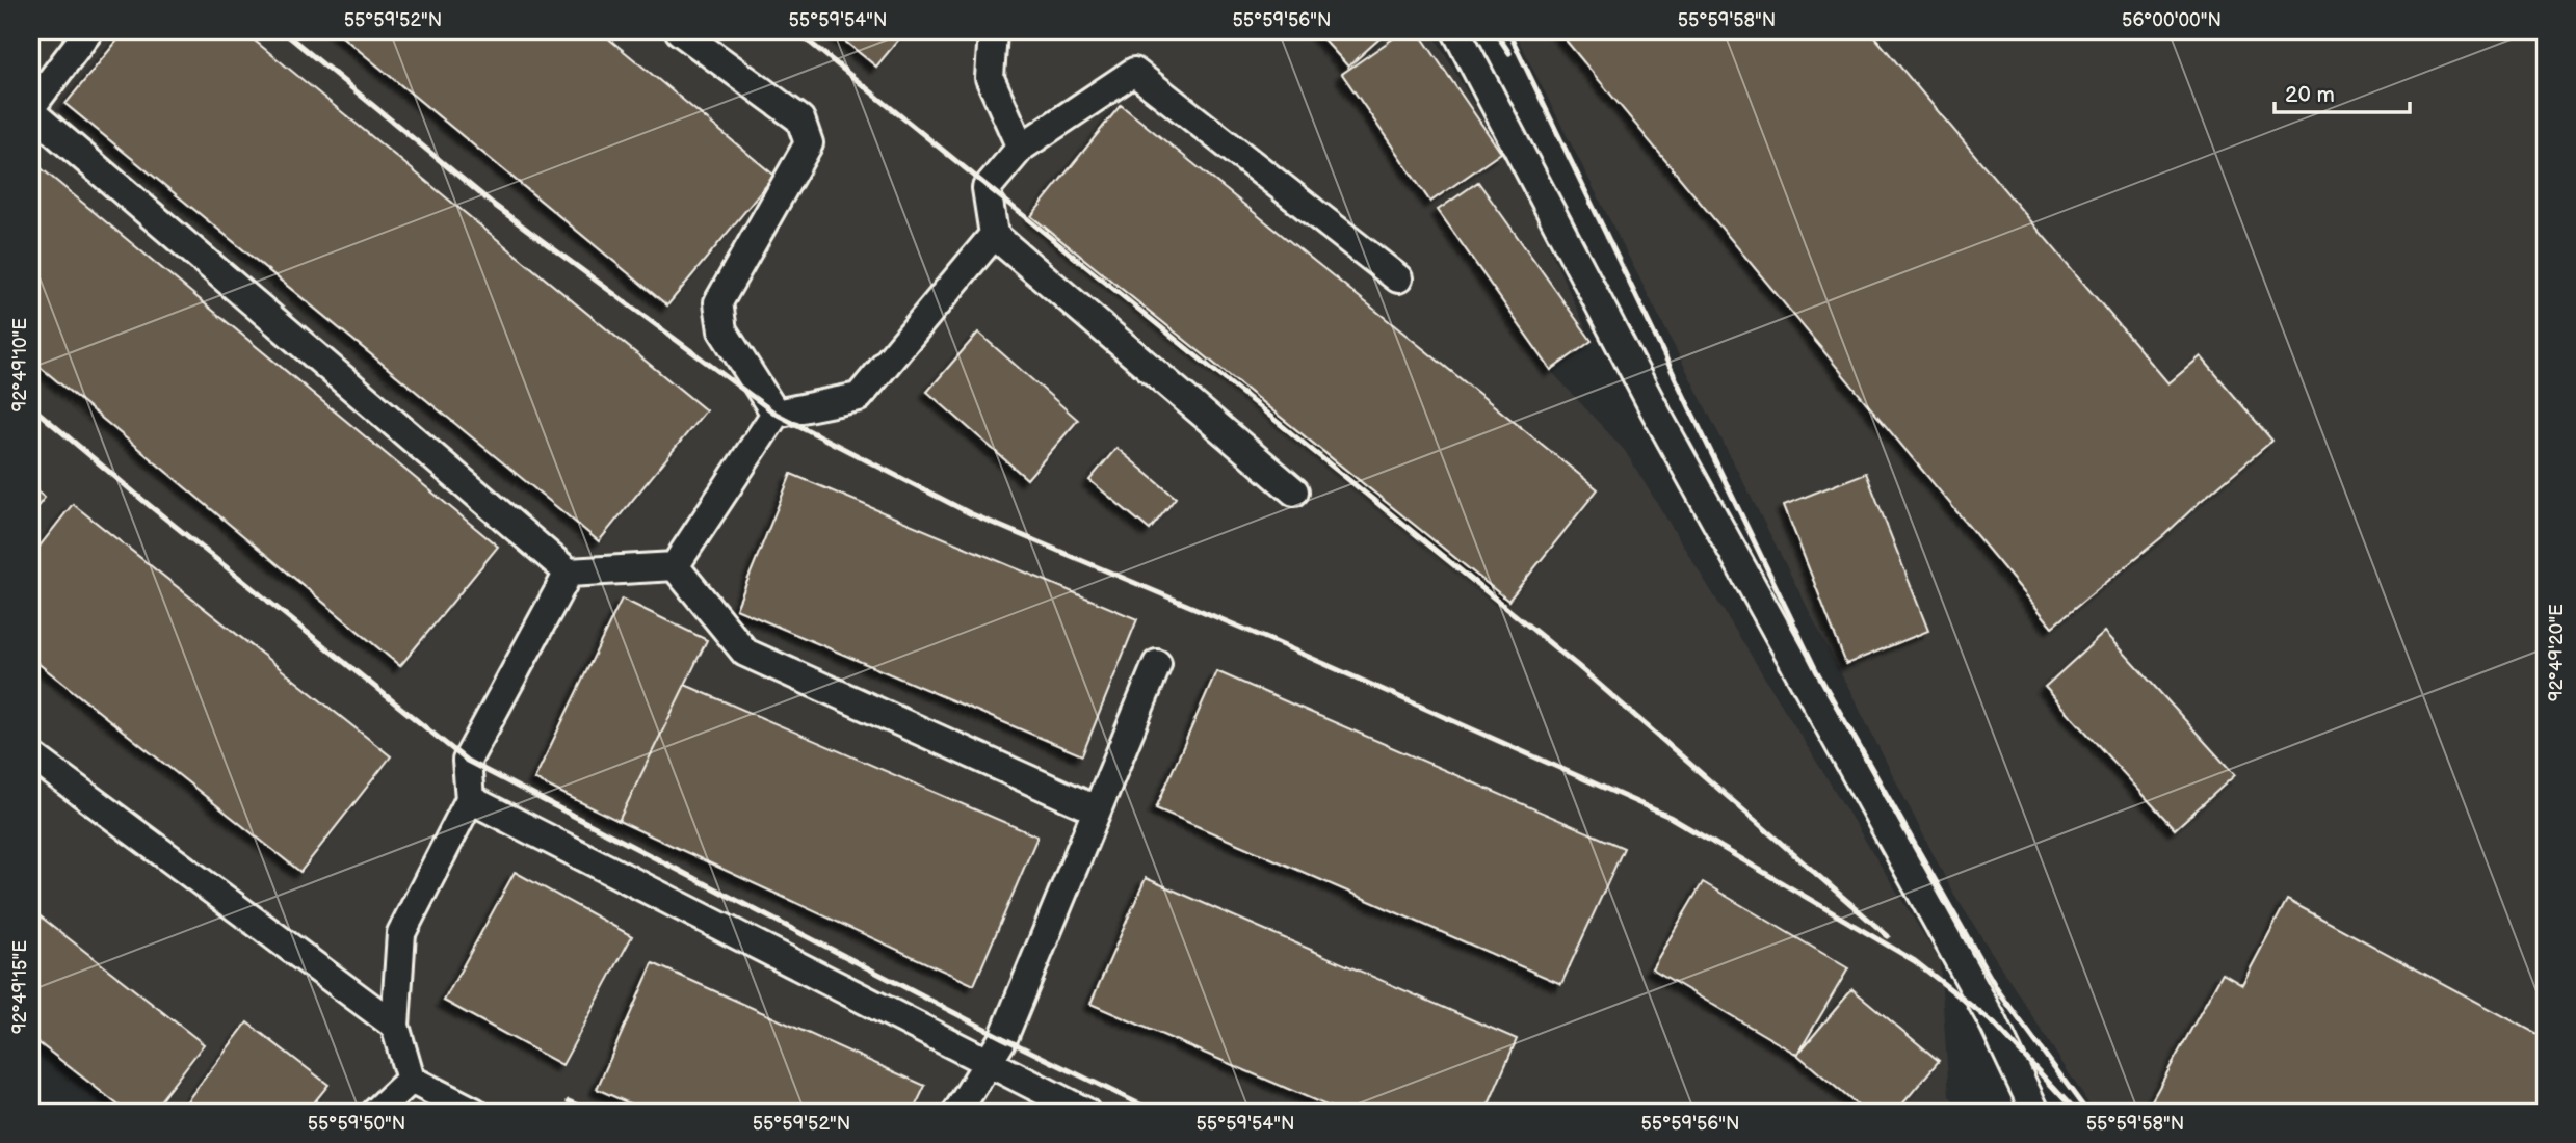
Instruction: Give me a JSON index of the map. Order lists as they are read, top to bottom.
{
  "scale_bar": "20 m",
  "coordinates": [
    "55°59'52\"N",
    "55°59'54\"N",
    "55°59'56\"N",
    "55°59'58\"N",
    "56°00'00\"N",
    "92°49'10\"E",
    "92°49'20\"E",
    "92°49'15\"E",
    "55°59'50\"N"
  ]
}
